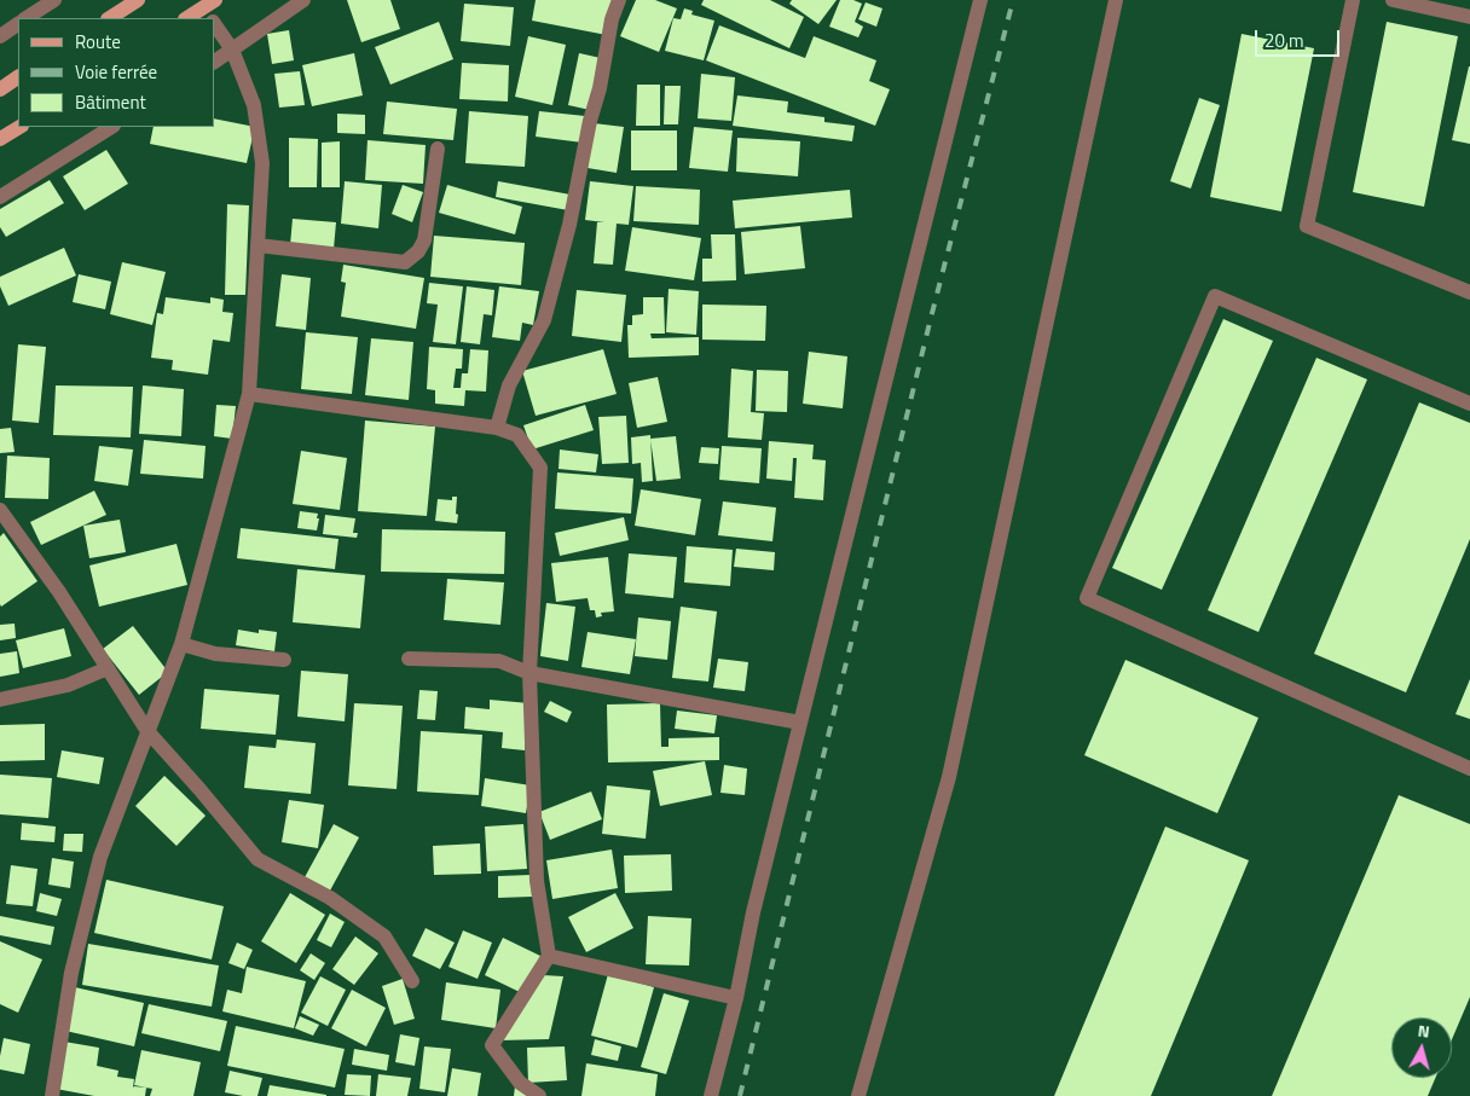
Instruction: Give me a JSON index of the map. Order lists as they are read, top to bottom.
{
  "legend": ["Route", "Voie ferrée", "Bâtiment"],
  "scale_bar": "20 m",
  "north": "top"
}
